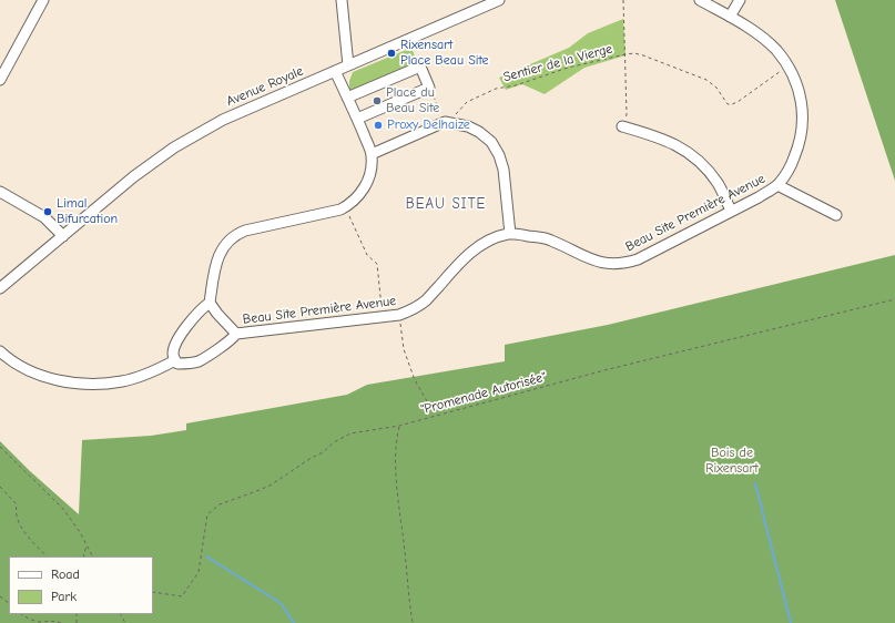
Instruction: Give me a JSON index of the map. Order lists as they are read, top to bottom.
{
  "streets": {
    "street": ["Avenue Royale", "Beau Site Première Avenue"],
    "path": ["Sentier de la Vierge", "\"Promenade Autorisée\""]
  },
  "crossings": [
    ["Sentier de la Vierge", "Beau Site Première Avenue"]
  ],
  "districts": ["BEAU SITE"],
  "parks": ["Bois de Rixensart"],
  "places": [
    "Rixensart Place Beau Site",
    "Place du Beau Site",
    "Proxy Delhaize",
    "Limal Bifurcation"
  ],
  "legend": ["Road", "Park"]
}
